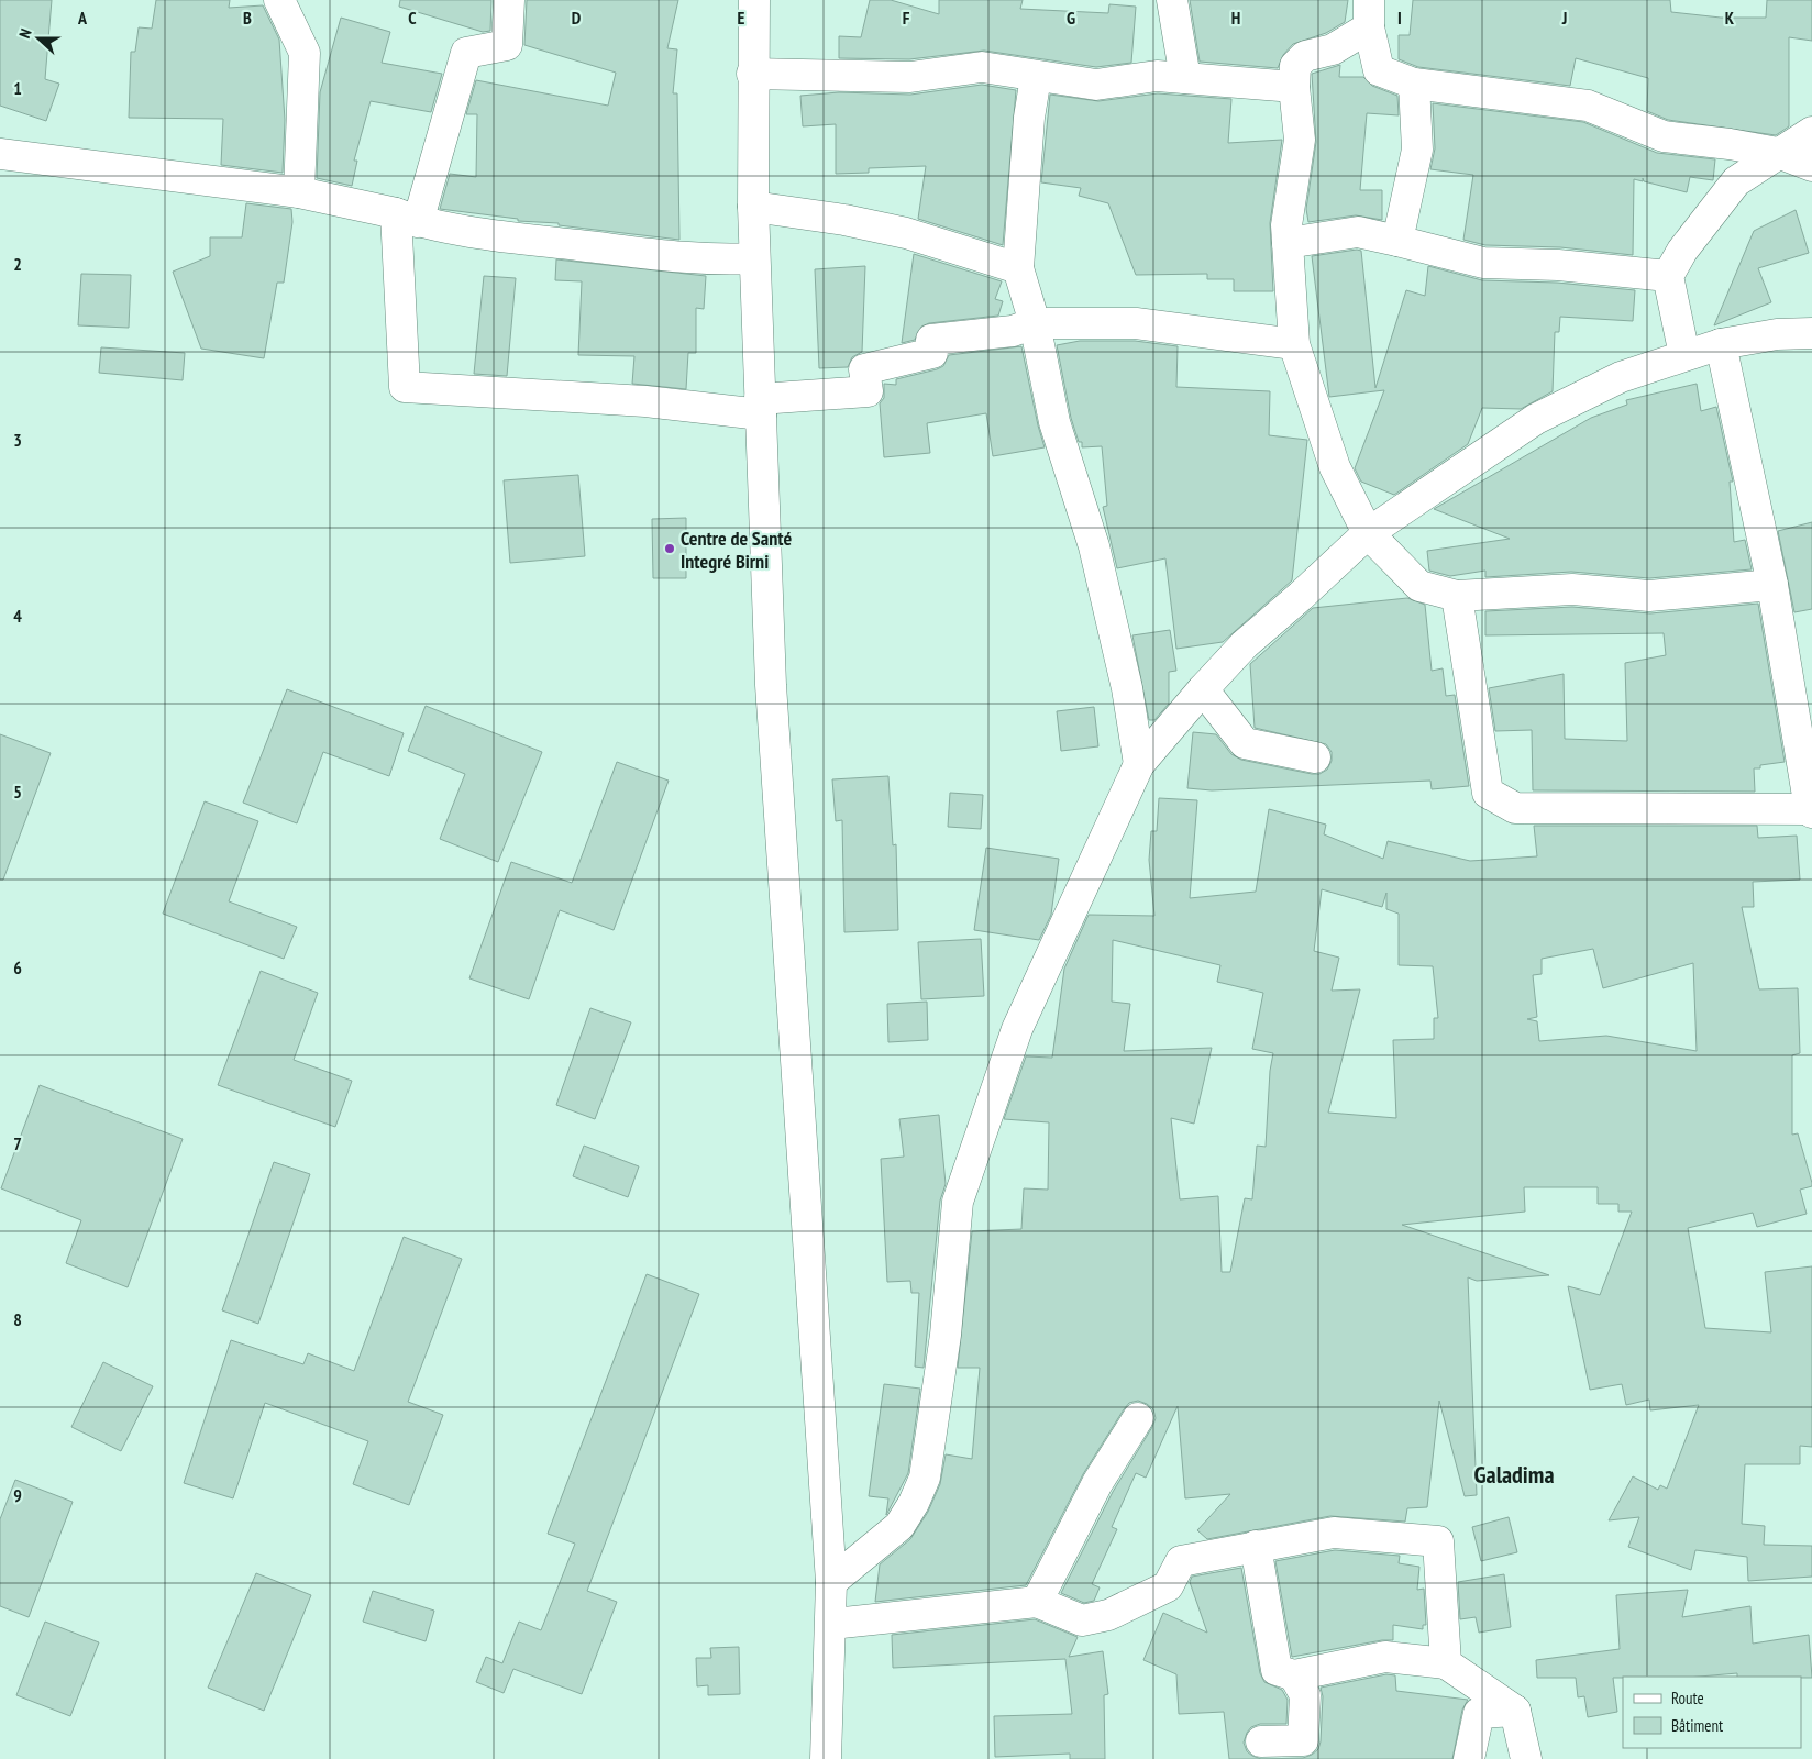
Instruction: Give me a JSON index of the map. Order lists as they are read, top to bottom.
{
  "districts": ["Galadima"],
  "places": ["Centre de Santé Integré Birni"],
  "legend": ["Route", "Bâtiment"],
  "north": "left",
  "grid": {
    "columns": [
      "A",
      "B",
      "C",
      "D",
      "E",
      "F",
      "G",
      "H",
      "I",
      "J",
      "K"
    ],
    "rows": [
      "1",
      "2",
      "3",
      "4",
      "5",
      "6",
      "7",
      "8",
      "9"
    ]
  }
}
